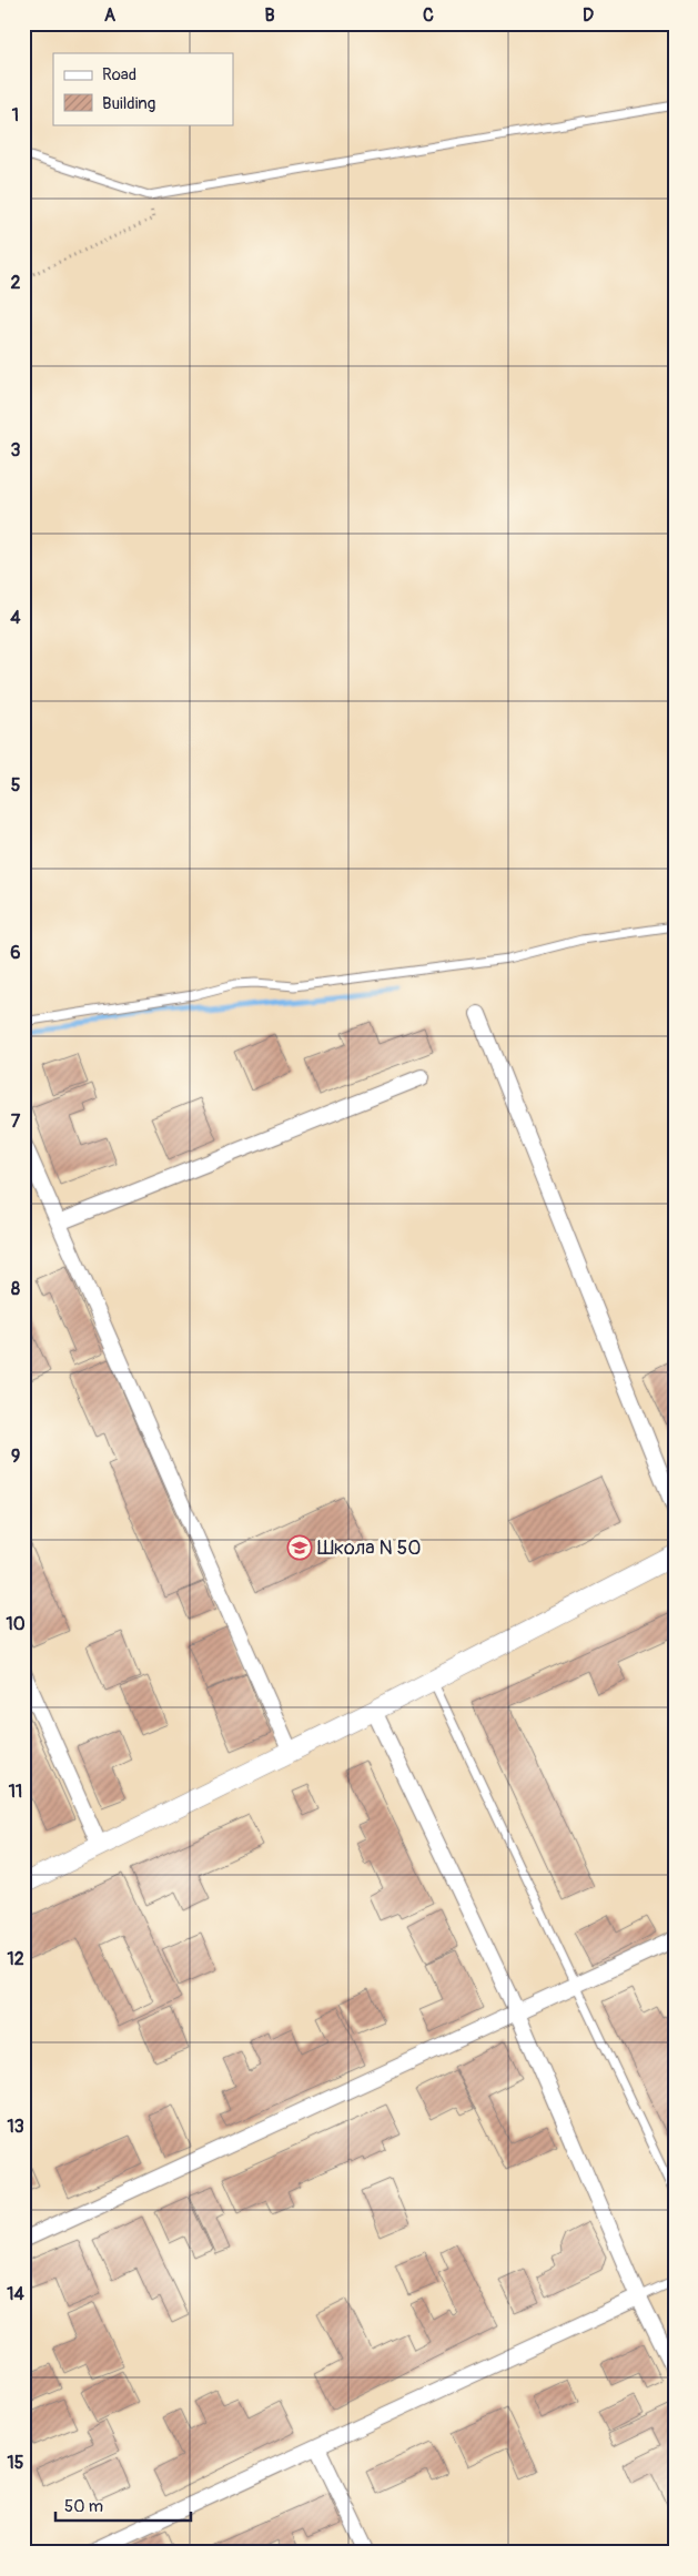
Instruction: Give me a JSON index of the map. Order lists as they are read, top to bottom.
{
  "places": {
    "school or university": ["Школа N 50"]
  },
  "legend": ["Road", "Building"],
  "scale_bar": "50 m",
  "grid": {
    "columns": [
      "A",
      "B",
      "C",
      "D"
    ],
    "rows": [
      "1",
      "2",
      "3",
      "4",
      "5",
      "6",
      "7",
      "8",
      "9",
      "10",
      "11",
      "12",
      "13",
      "14",
      "15"
    ]
  }
}
